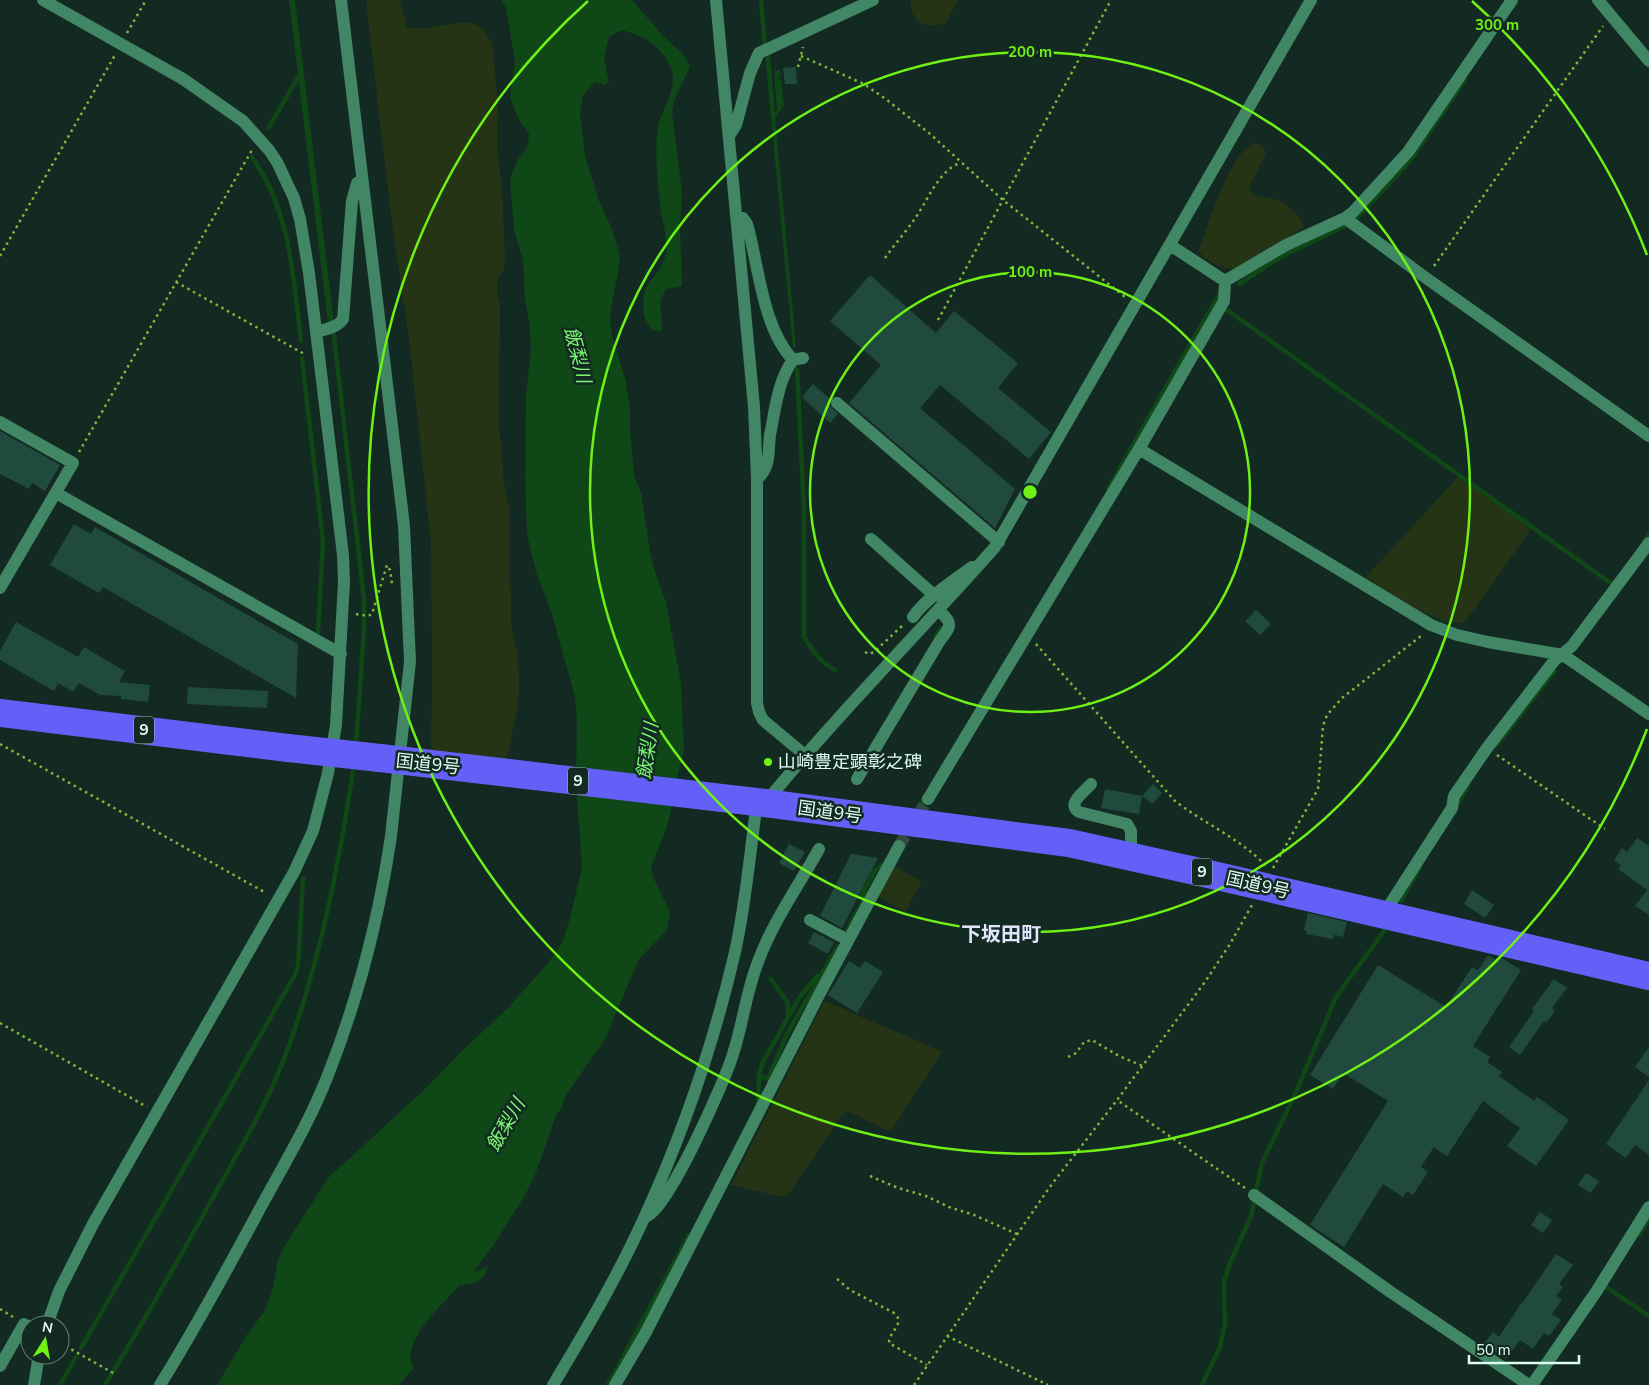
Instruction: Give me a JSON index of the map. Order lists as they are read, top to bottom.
{
  "streets": {
    "highway": ["9", "国道9号"]
  },
  "districts": ["下坂田町"],
  "water": ["飯梨川"],
  "places": ["山崎豊定顕彰之碑"],
  "scale_bar": "50 m",
  "north": "top",
  "rings": ["300 m", "200 m", "100 m"]
}
